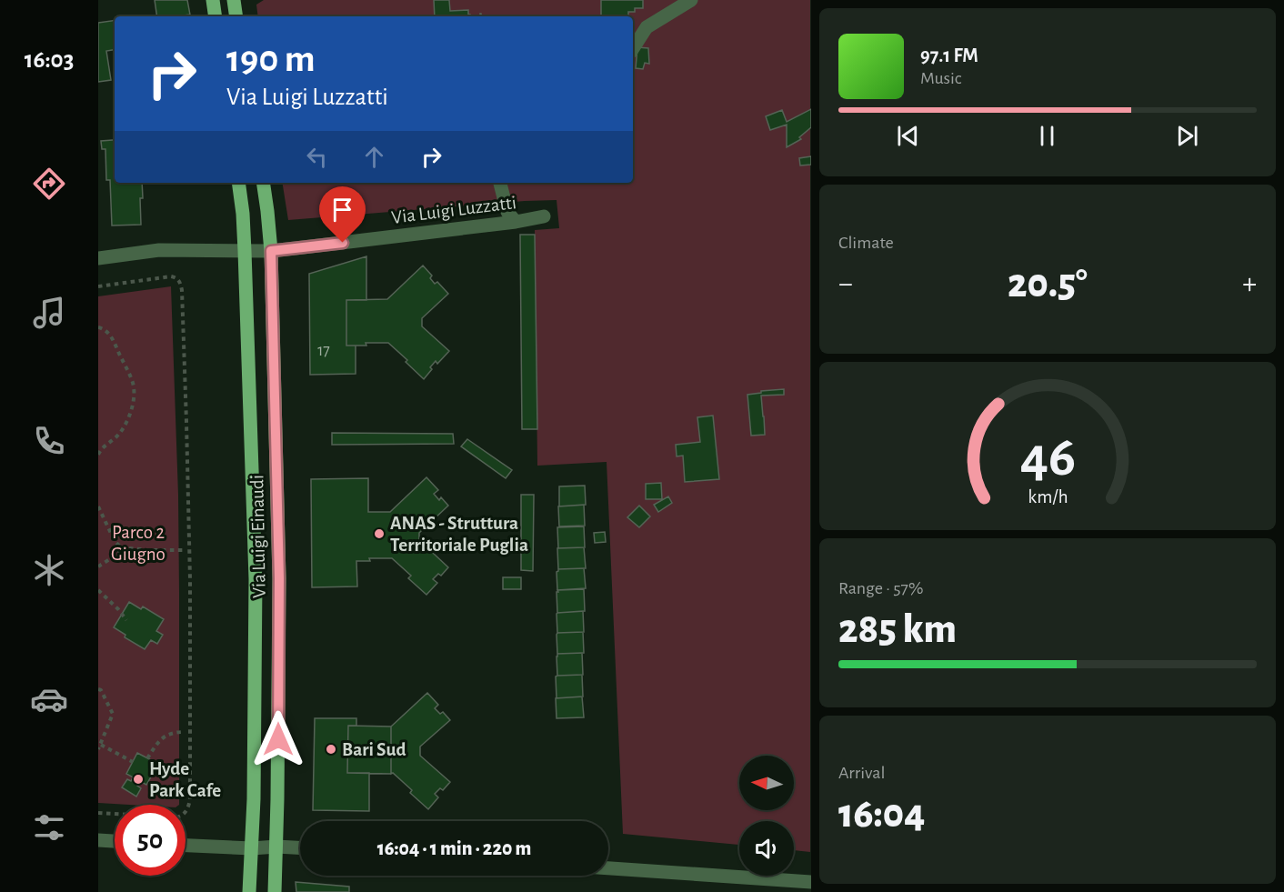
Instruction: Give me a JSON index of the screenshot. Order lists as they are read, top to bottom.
{
  "streets": {
    "main road": ["Via Luigi Einaudi"],
    "street": ["Via Luigi Luzzatti"]
  },
  "crossings": [
    ["Via Luigi Luzzatti", "Via Luigi Einaudi"]
  ],
  "parks": ["Parco 2 Giugno"],
  "places": ["ANAS - Struttura Territoriale Puglia", "Bari Sud", "Hyde Park Cafe"],
  "house_numbers": ["17"],
  "north": "left",
  "page": {
    "tabs": "16:03",
    "turn": ["190 m", "Via Luigi Luzzatti"],
    "song": ["97.1 FM", "Music"],
    "tile": [
      "Climate",
      ["Range · 57%", "285 km"],
      ["Arrival", "16:04"]
    ],
    "heat": ["−", "20.5°", "+"],
    "limit": "50",
    "trip": "16:04 · 1 min · 220 m",
    "gauge": ["46", "km/h"]
  }
}
